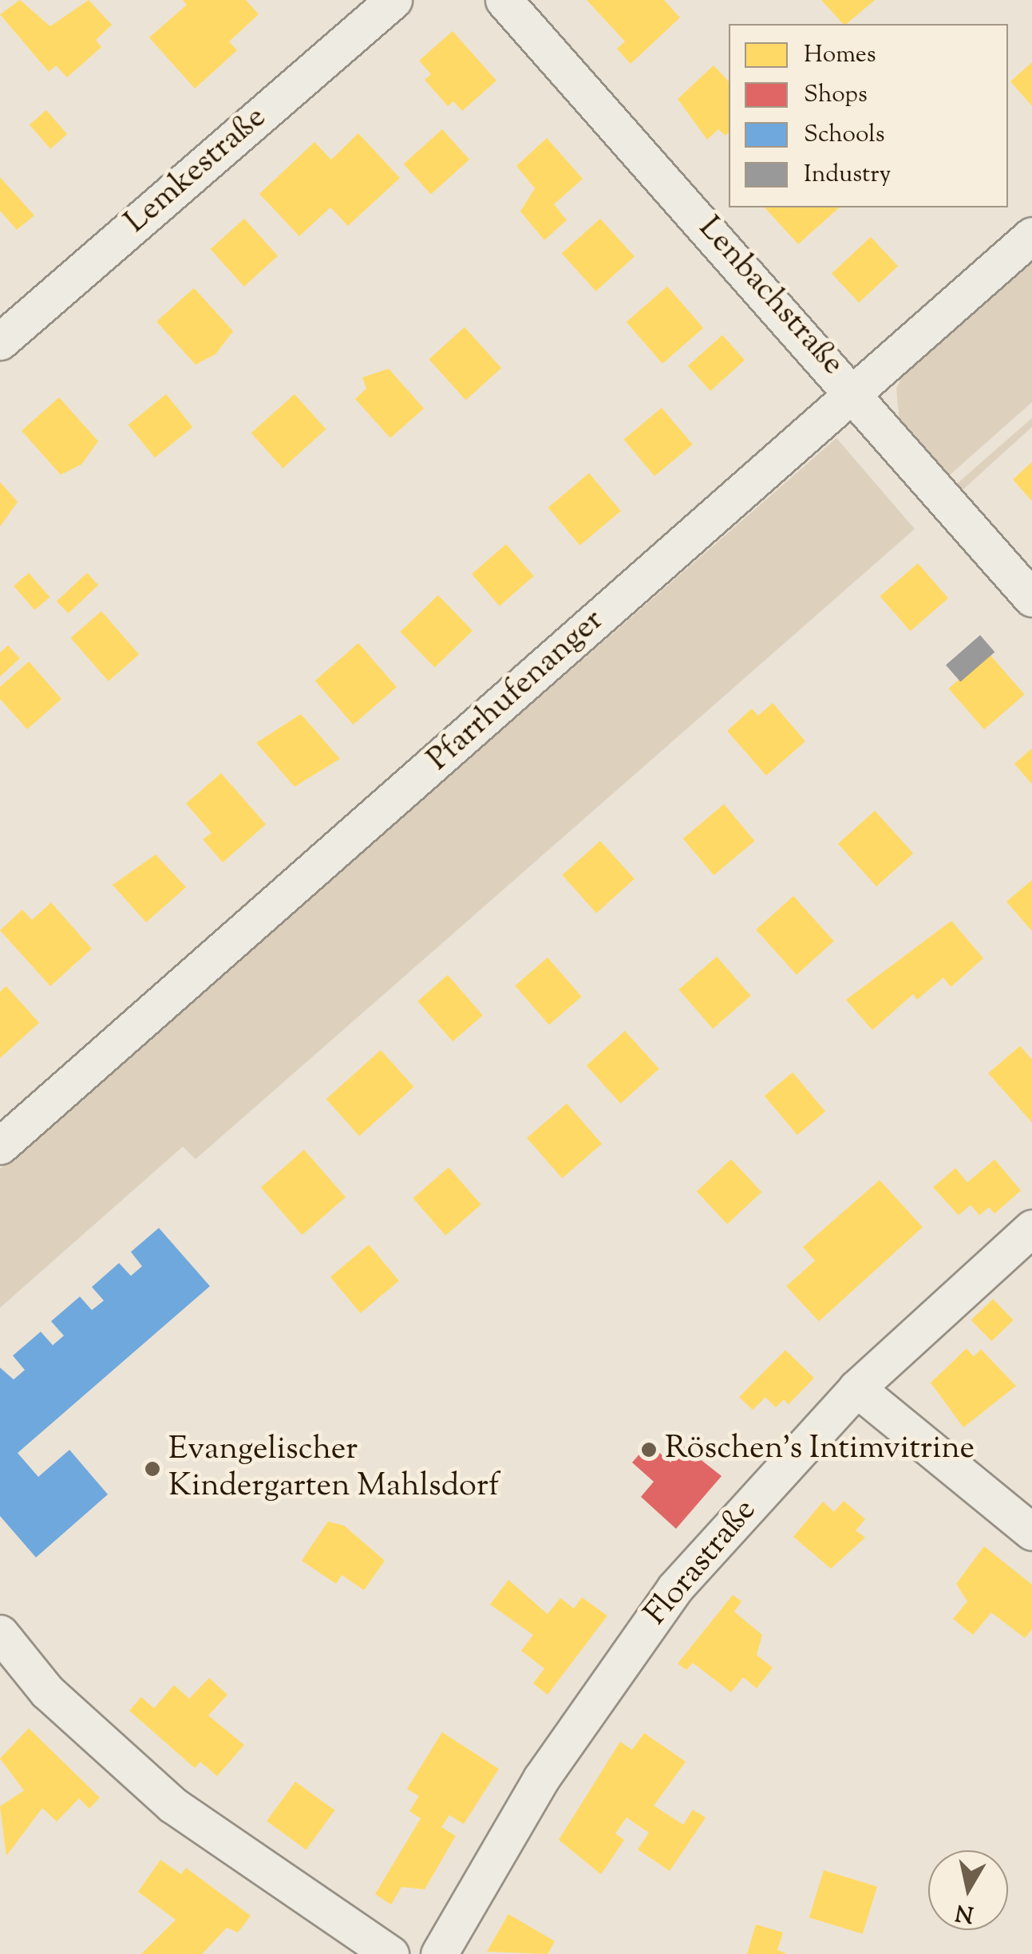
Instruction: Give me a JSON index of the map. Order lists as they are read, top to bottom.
{
  "streets": {
    "street": [
      "Lemkestraße",
      "Lenbachstraße",
      "Pfarrhufenanger",
      "Florastraße"
    ]
  },
  "crossings": [
    ["Lenbachstraße", "Pfarrhufenanger"]
  ],
  "places": ["Röschen's Intimvitrine", "Evangelischer Kindergarten Mahlsdorf"],
  "legend": [
    "Homes",
    "Shops",
    "Schools",
    "Industry"
  ],
  "north": "bottom"
}
